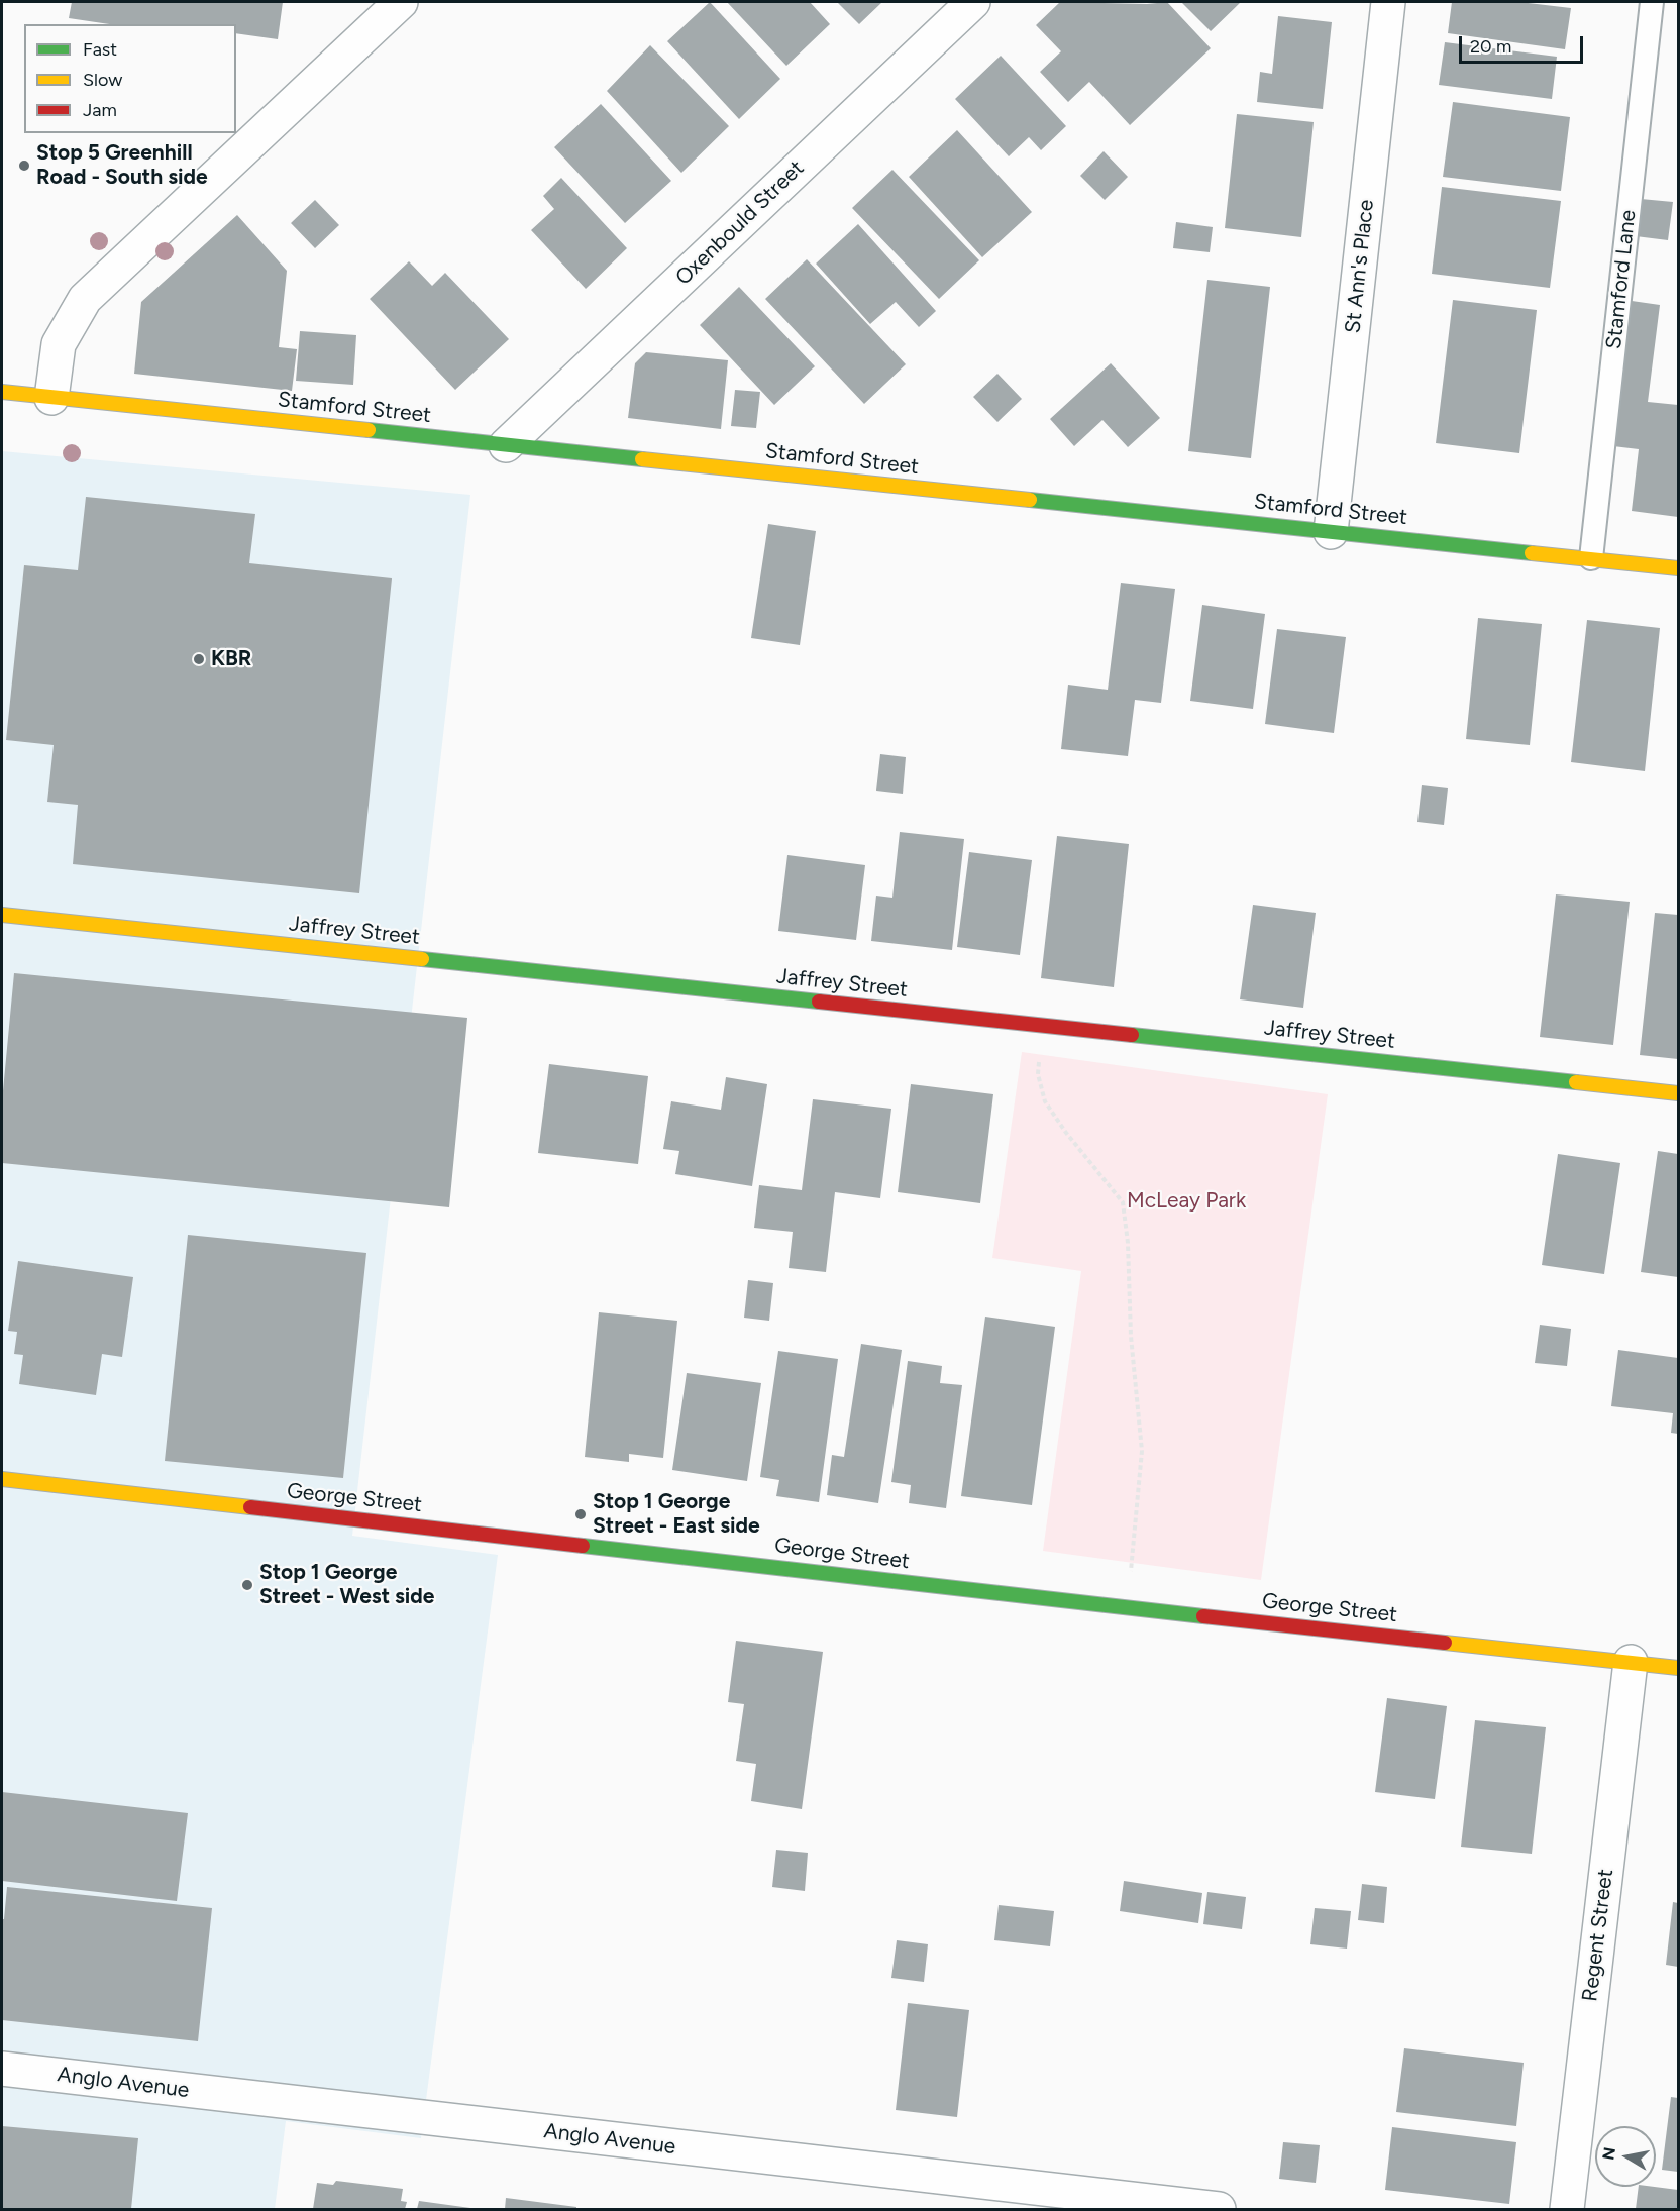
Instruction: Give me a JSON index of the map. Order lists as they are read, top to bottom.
{
  "streets": {
    "street": [
      "Oxenbould Street",
      "St Ann's Place",
      "Stamford Street",
      "Jaffrey Street",
      "George Street",
      "Regent Street",
      "Anglo Avenue"
    ],
    "lane": ["Stamford Lane"]
  },
  "crossings": [
    ["Oxenbould Street", "Stamford Street"],
    ["St Ann's Place", "Stamford Street"],
    ["Stamford Lane", "Stamford Street"],
    ["George Street", "Regent Street"]
  ],
  "parks": ["McLeay Park"],
  "places": [
    "Stop 5 Greenhill Road - South side",
    "KBR",
    "Stop 1 George Street - East side",
    "Stop 1 George Street - West side"
  ],
  "legend": ["Fast", "Slow", "Jam"],
  "scale_bar": "20 m",
  "north": "left"
}
